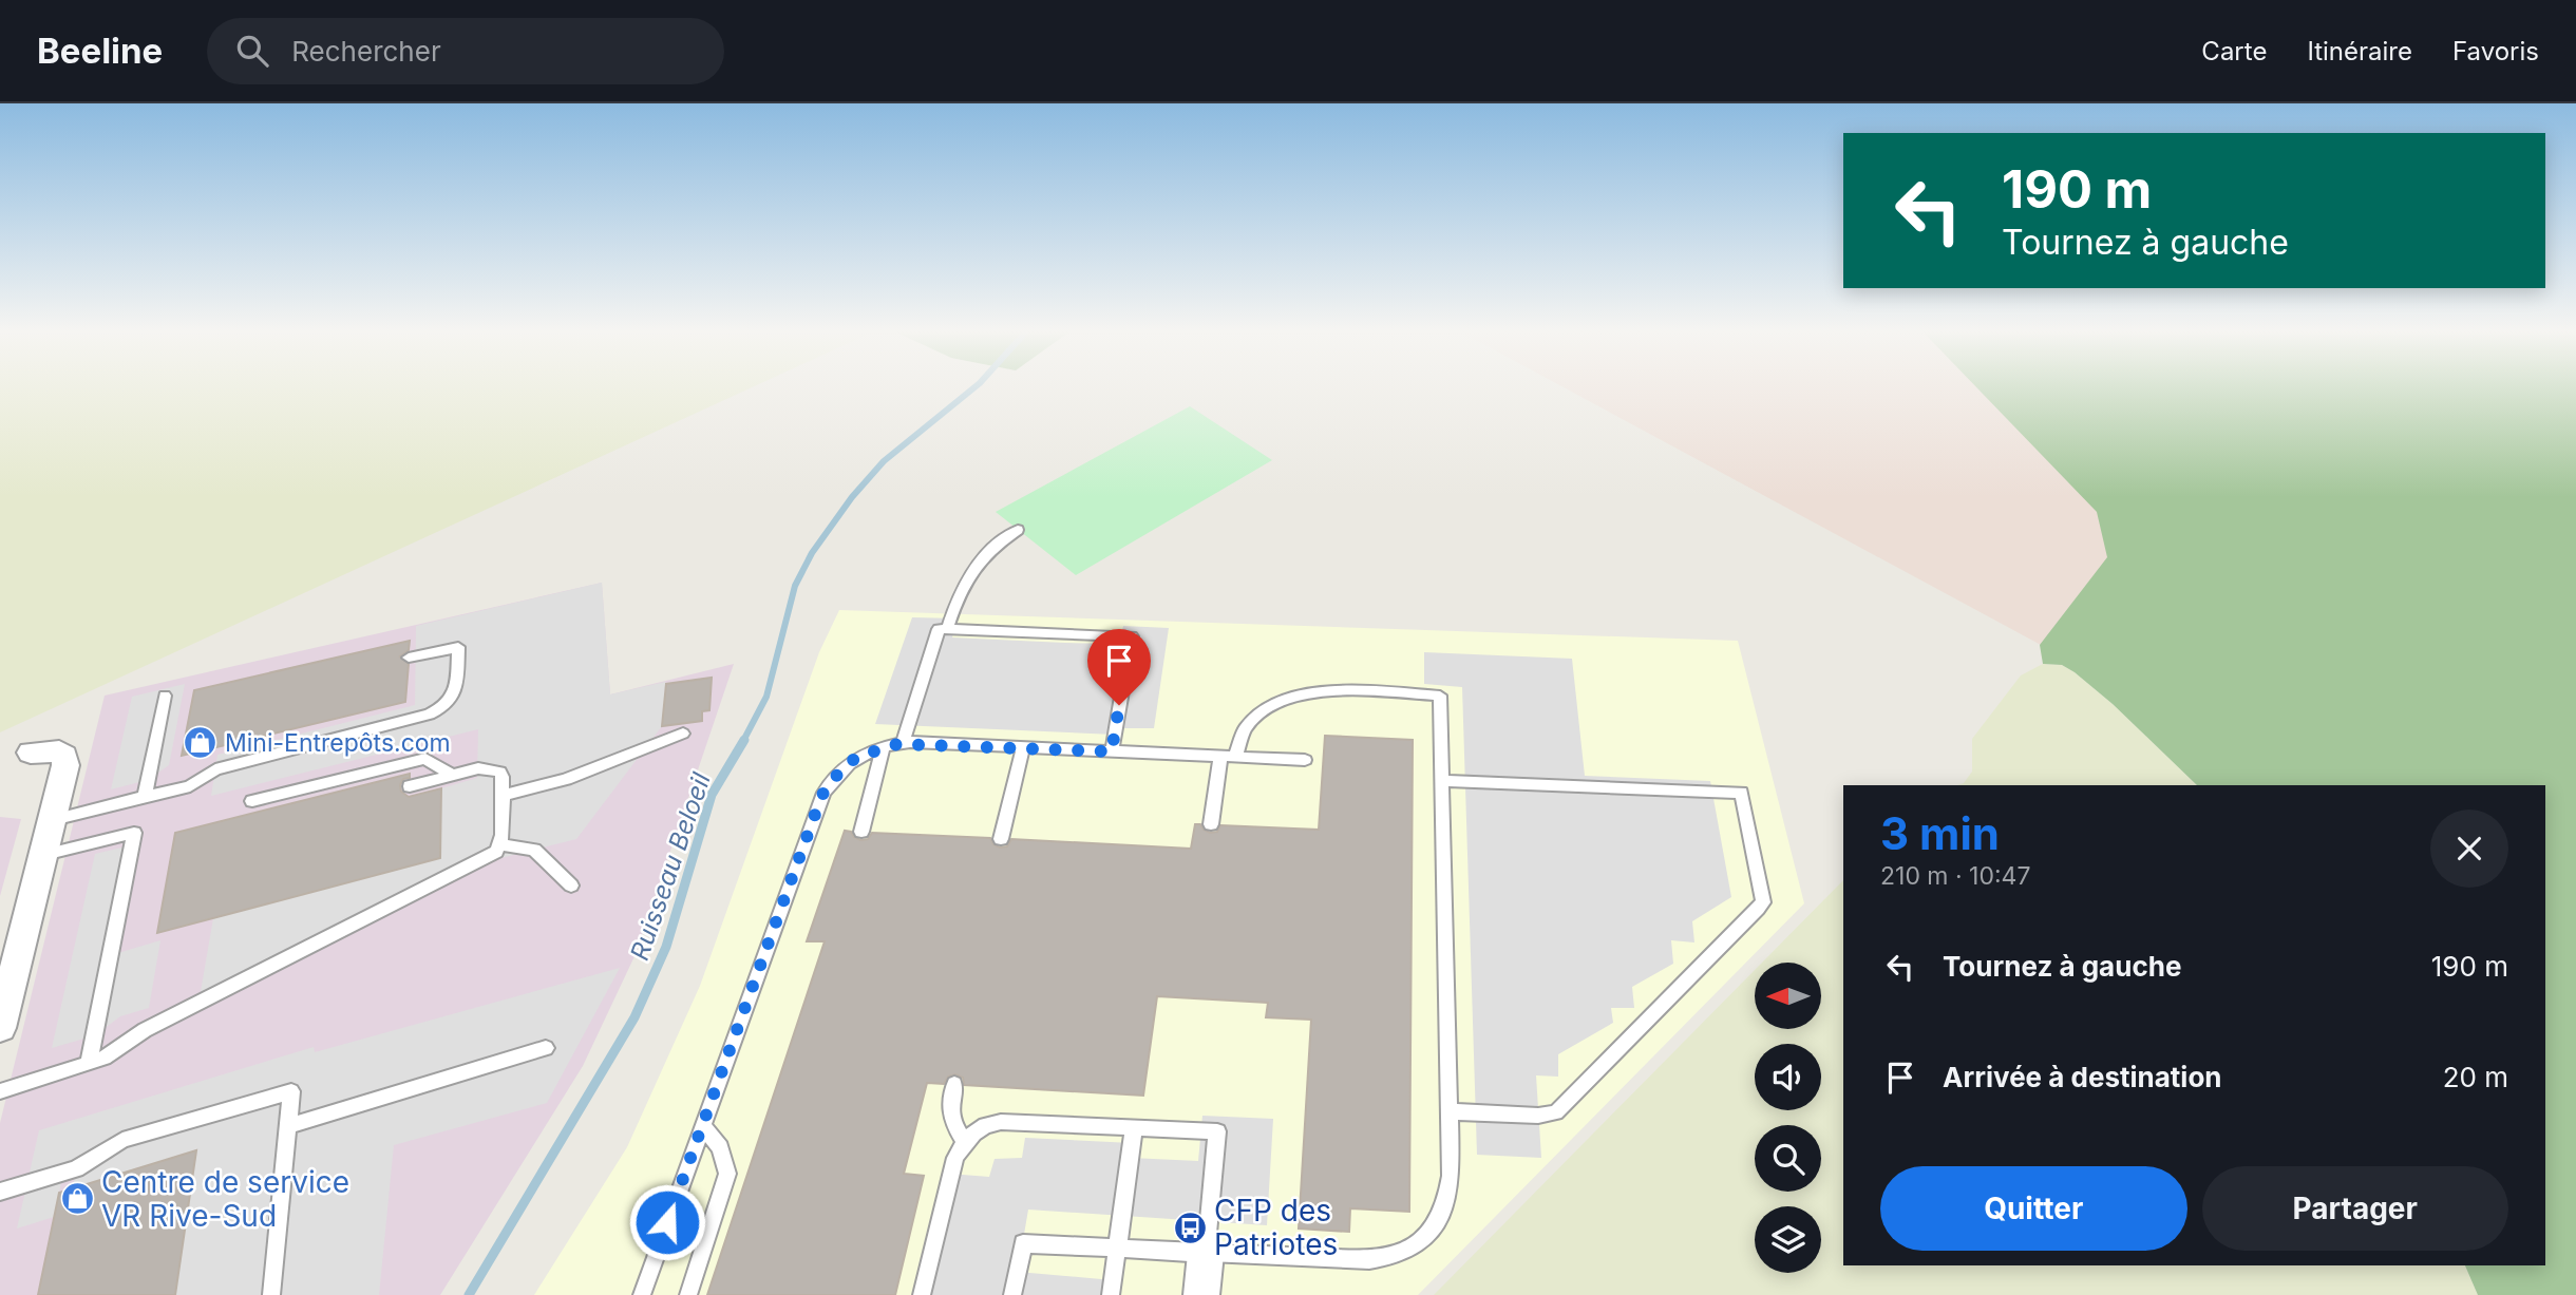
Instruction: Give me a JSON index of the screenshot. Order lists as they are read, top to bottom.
{
  "water": ["Ruisseau Beloeil"],
  "places": {
    "shop": ["Mini-Entrepôts.com", "Centre de service VR Rive-Sud"],
    "bus stop": ["CFP des Patriotes"]
  },
  "north": "left",
  "page": {
    "header": "Beeline",
    "search": "Rechercher",
    "nav": ["Carte", "Itinéraire", "Favoris"],
    "turn": ["190 m", "Tournez à gauche"],
    "heading": ["3 min", "210 m · 10:47"],
    "list": [
      {
        "name": "Tournez à gauche",
        "value": "190 m"
      },
      {
        "name": "Arrivée à destination",
        "value": "20 m"
      }
    ],
    "buttons": ["Quitter", "Partager"]
  }
}
